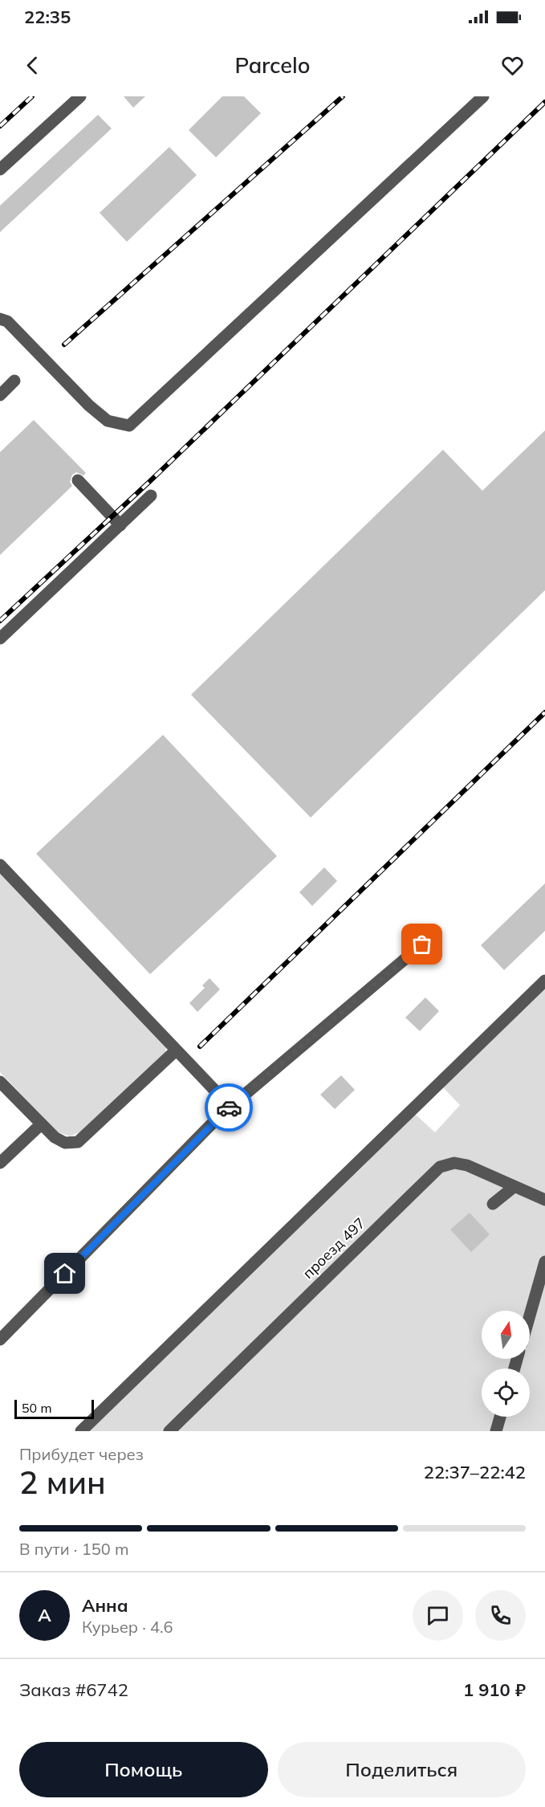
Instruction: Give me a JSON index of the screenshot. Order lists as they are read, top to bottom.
{
  "streets": {
    "lane": ["проезд 497"]
  },
  "scale_bar": "50 m",
  "north": "top",
  "page": {
    "status": "22:35",
    "header": "Parcelo",
    "scale": "50 m",
    "heading": ["2 мин", "Прибудет через", "22:37–22:42"],
    "panel": [
      "Анна",
      "Курьер · 4.6",
      "Заказ #6742",
      "1 910 ₽"
    ],
    "bar": "В пути · 150 m",
    "round": "А",
    "buttons": ["Помощь", "Поделиться"]
  }
}
